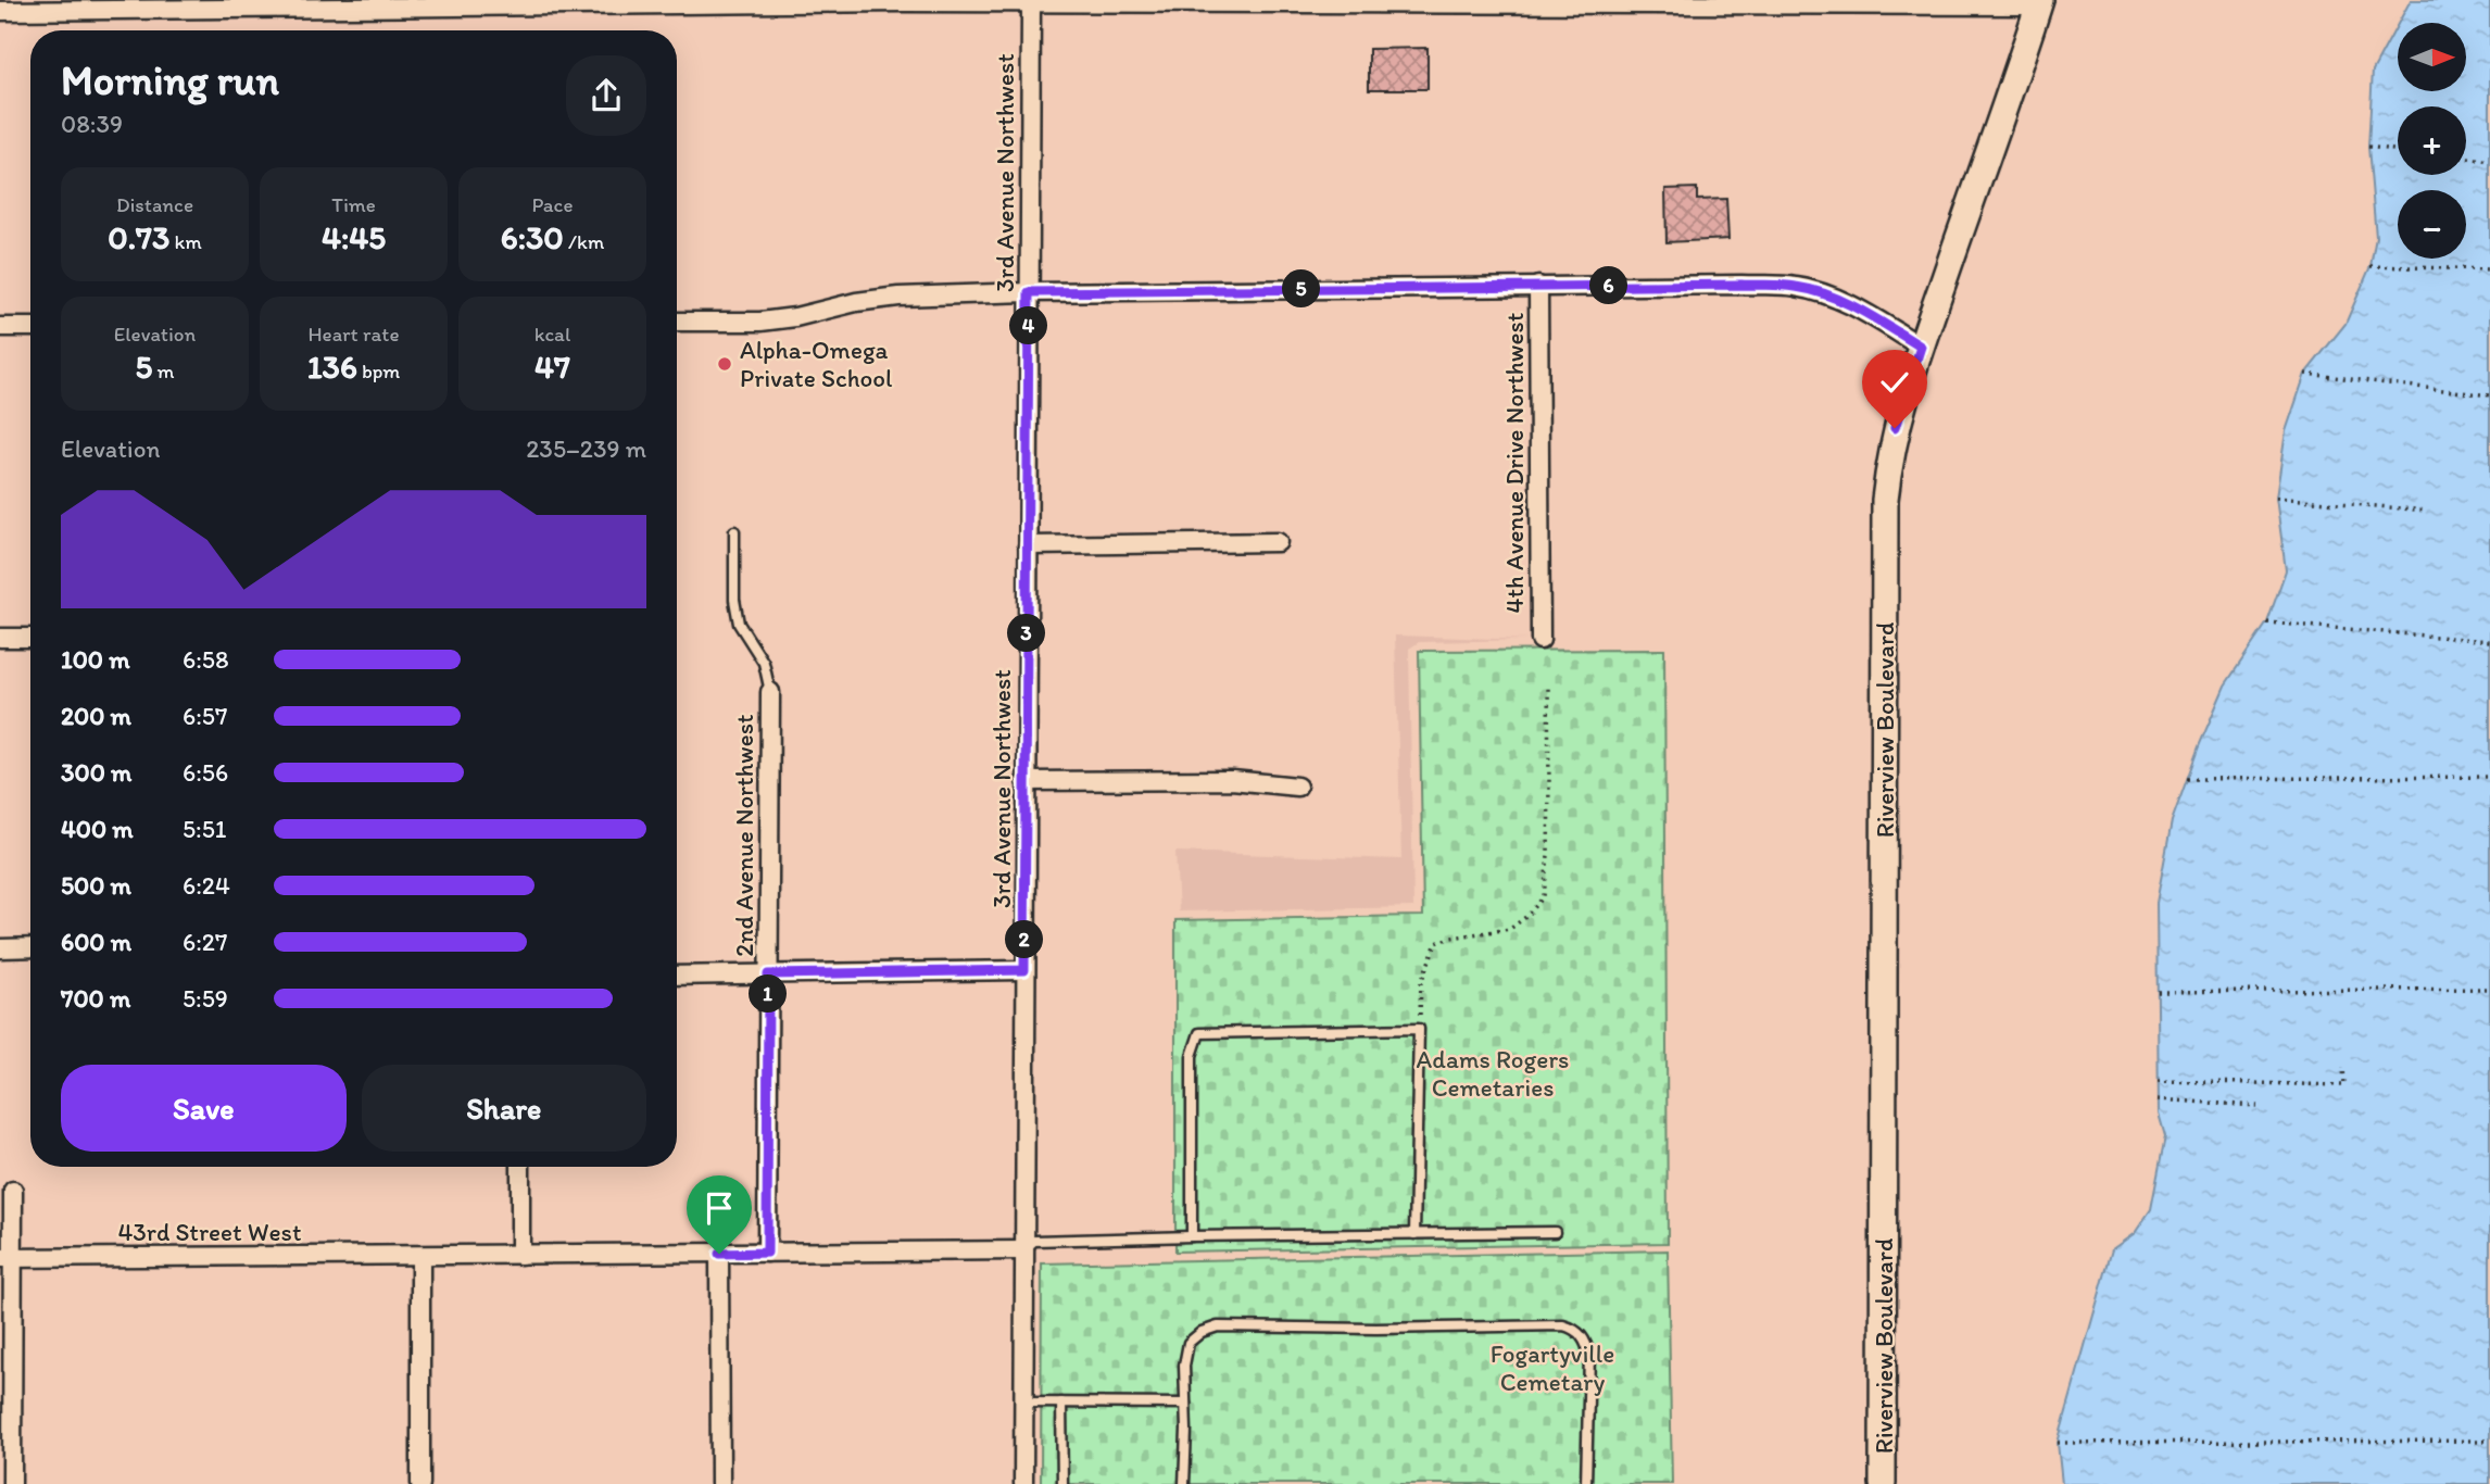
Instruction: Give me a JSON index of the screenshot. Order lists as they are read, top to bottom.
{
  "streets": {
    "street": [
      "3rd Avenue Northwest",
      "4th Avenue Drive Northwest",
      "Riverview Boulevard",
      "2nd Avenue Northwest",
      "43rd Street West"
    ]
  },
  "crossings": [
    ["3rd Avenue Northwest", "43rd Street West"],
    ["2nd Avenue Northwest", "43rd Street West"]
  ],
  "parks": ["Adams Rogers Cemetaries", "Fogartyville Cemetary"],
  "places": ["Alpha-Omega Private School"],
  "north": "right",
  "page": {
    "map_buttons": ["+", "−"],
    "heading": ["Morning run", "08:39"],
    "stats": [
      ["Distance", "0.73 km"],
      ["Time", "4:45"],
      ["Pace", "6:30 /km"],
      ["Elevation", "5 m"],
      ["Heart rate", "136 bpm"],
      ["kcal", "47"]
    ],
    "pins": [
      "6",
      "5",
      "4",
      "3",
      "2",
      "1"
    ],
    "chart": ["Elevation", "235–239 m"],
    "list": [
      {
        "name": "100 m",
        "note": "6:58"
      },
      {
        "name": "200 m",
        "note": "6:57"
      },
      {
        "name": "300 m",
        "note": "6:56"
      },
      {
        "name": "400 m",
        "note": "5:51"
      },
      {
        "name": "500 m",
        "note": "6:24"
      },
      {
        "name": "600 m",
        "note": "6:27"
      },
      {
        "name": "700 m",
        "note": "5:59"
      }
    ],
    "buttons": ["Save", "Share"]
  }
}
